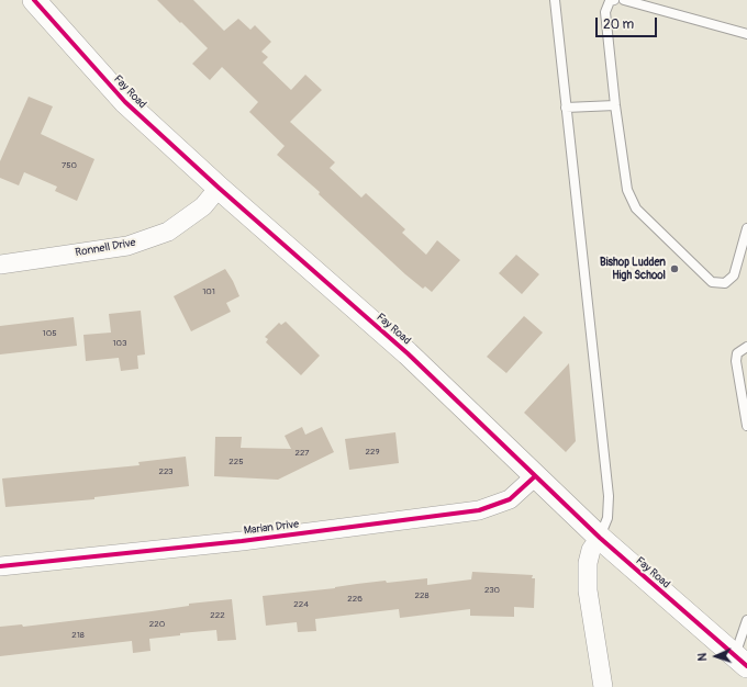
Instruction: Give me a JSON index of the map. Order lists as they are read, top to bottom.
{
  "streets": {
    "street": ["Fay Road", "Ronnell Drive", "Marian Drive"]
  },
  "crossings": [
    ["Fay Road", "Ronnell Drive"],
    ["Fay Road", "Marian Drive"]
  ],
  "places": ["Bishop Ludden High School"],
  "house_numbers": [
    "750",
    "101",
    "105",
    "103",
    "229",
    "227",
    "225",
    "223",
    "230",
    "228",
    "226",
    "224",
    "222",
    "220",
    "218"
  ],
  "scale_bar": "20 m",
  "north": "left"
}
